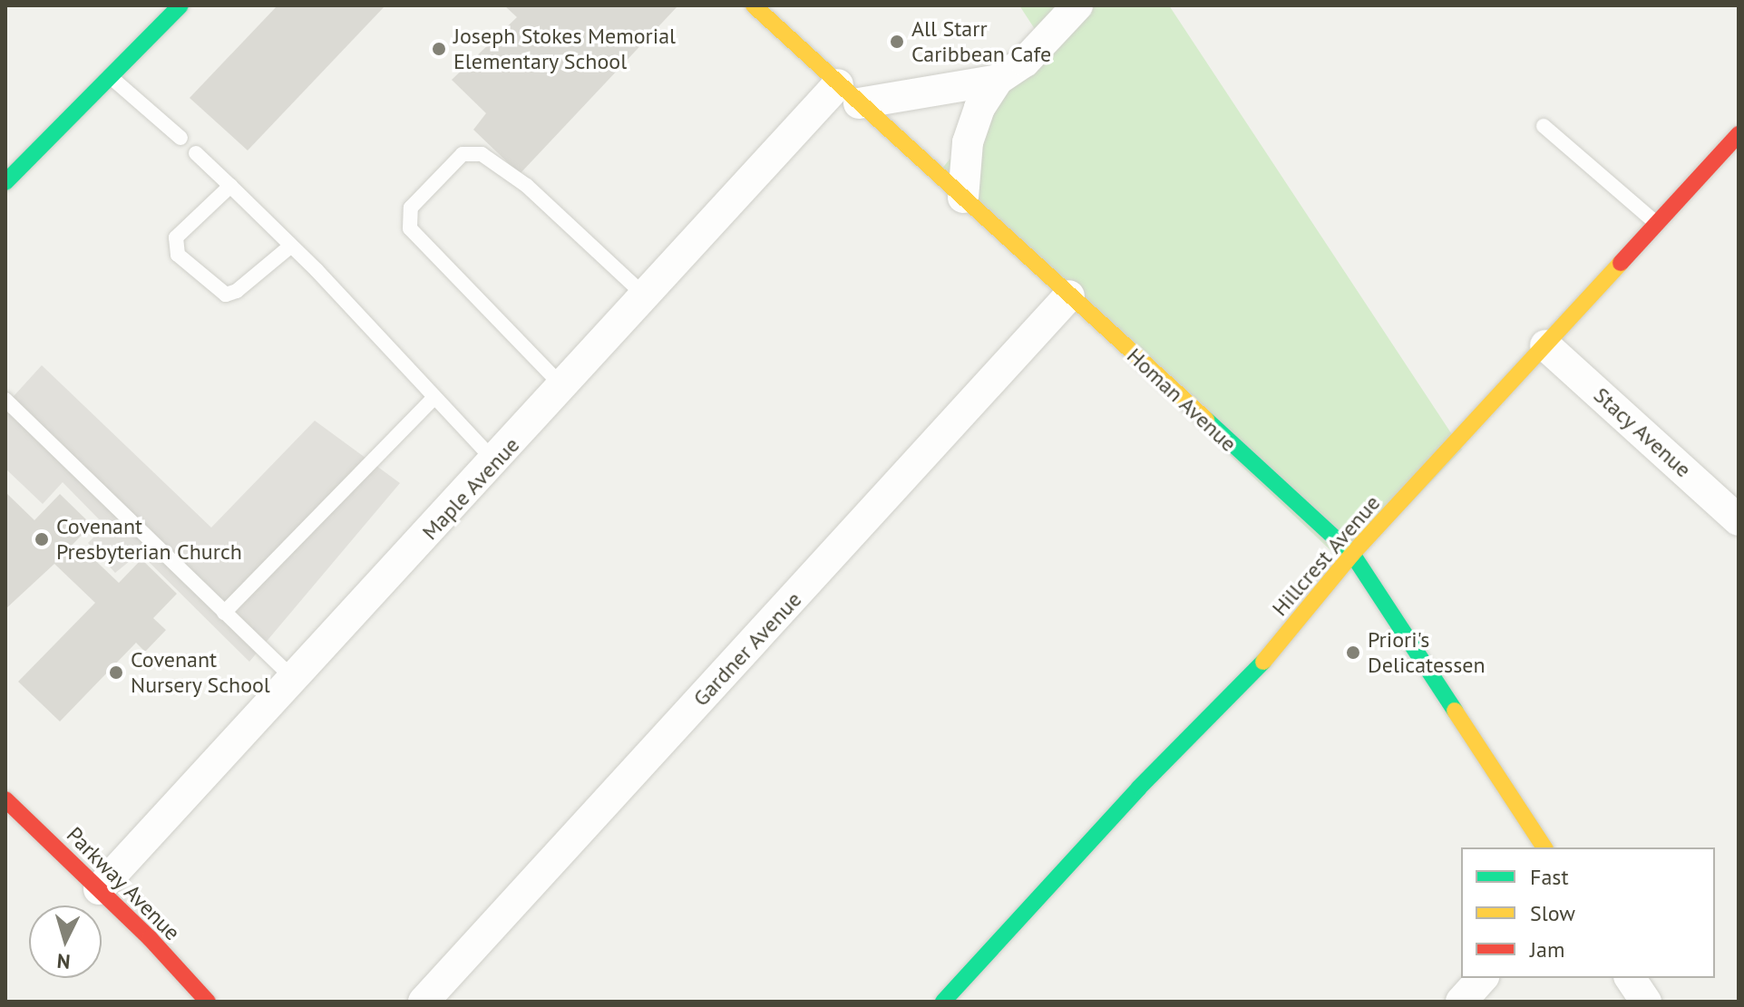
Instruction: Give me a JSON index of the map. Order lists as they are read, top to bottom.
{
  "streets": {
    "street": [
      "Homan Avenue",
      "Stacy Avenue",
      "Maple Avenue",
      "Hillcrest Avenue",
      "Gardner Avenue",
      "Parkway Avenue"
    ]
  },
  "crossings": [
    ["Homan Avenue", "Maple Avenue"],
    ["Homan Avenue", "Hillcrest Avenue"],
    ["Homan Avenue", "Gardner Avenue"],
    ["Stacy Avenue", "Hillcrest Avenue"],
    ["Maple Avenue", "Parkway Avenue"]
  ],
  "places": [
    "All Starr Caribbean Cafe",
    "Joseph Stokes Memorial Elementary School",
    "Covenant Presbyterian Church",
    "Priori's Delicatessen",
    "Covenant Nursery School"
  ],
  "legend": ["Fast", "Slow", "Jam"],
  "north": "bottom"
}
